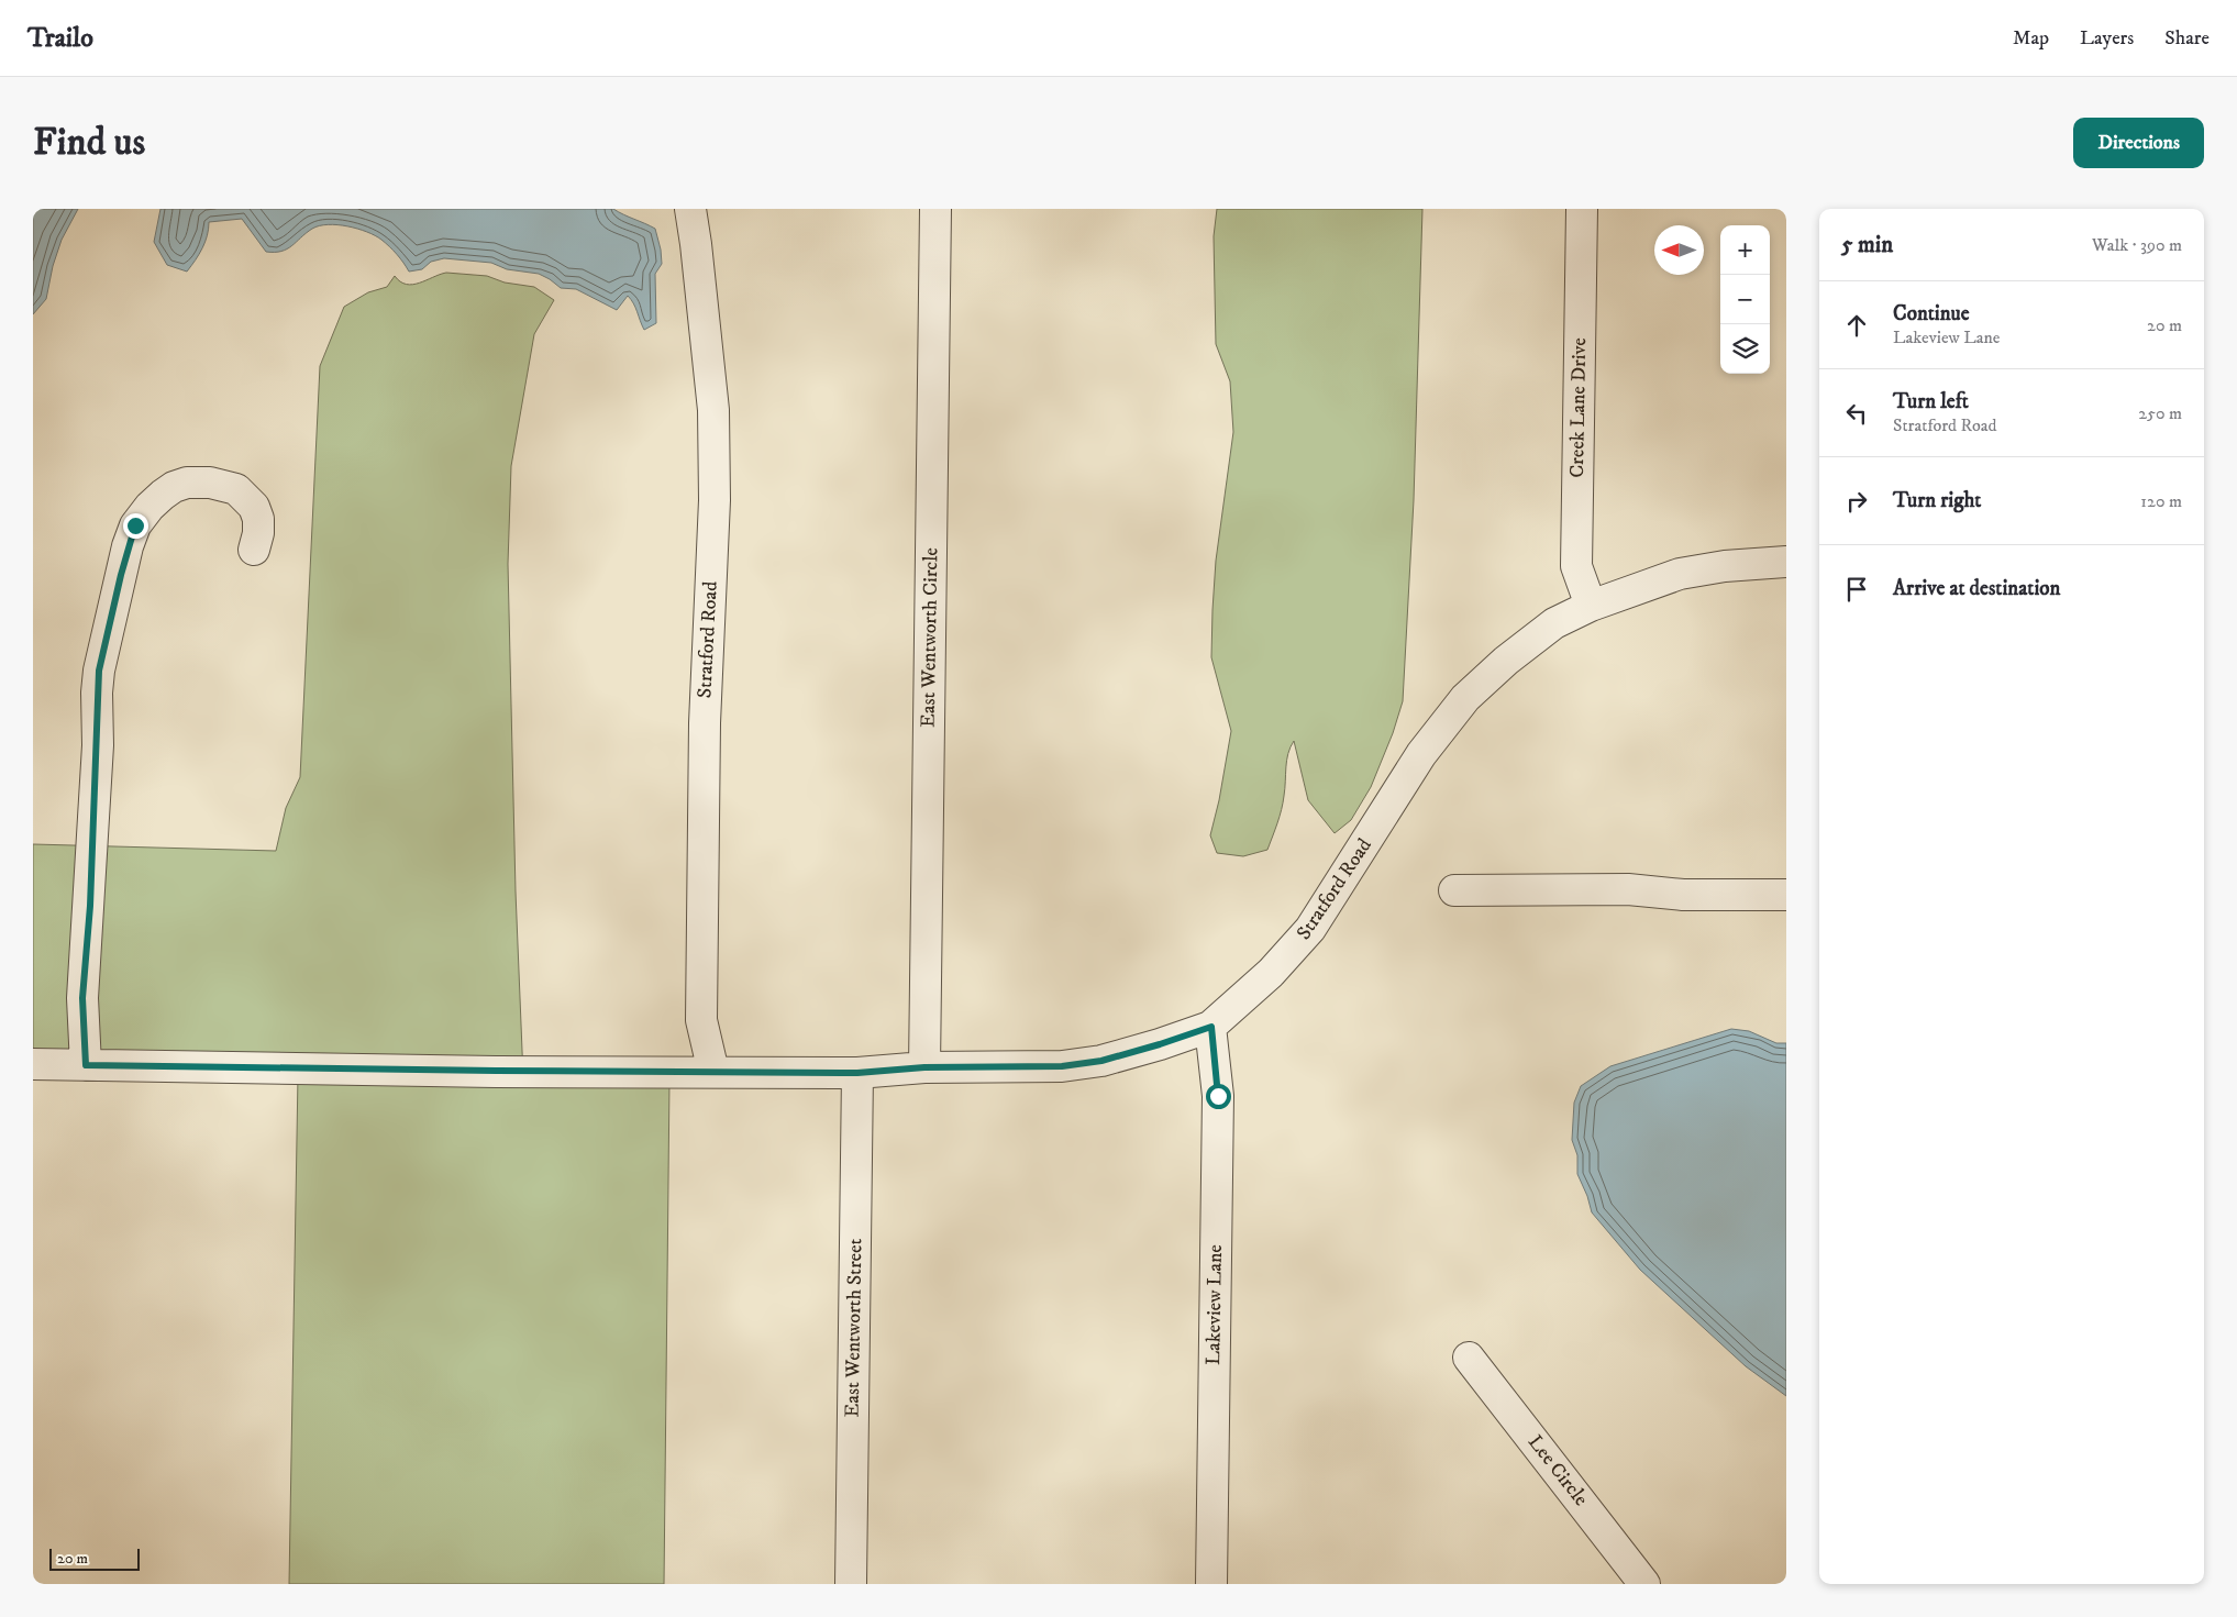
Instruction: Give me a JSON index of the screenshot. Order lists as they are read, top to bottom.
{
  "streets": {
    "street": [
      "Creek Lane Drive",
      "East Wentworth Circle",
      "Stratford Road",
      "Lakeview Lane",
      "East Wentworth Street",
      "Lee Circle"
    ]
  },
  "crossings": [
    ["Creek Lane Drive", "Stratford Road"],
    ["East Wentworth Circle", "Stratford Road"],
    ["Stratford Road", "Lakeview Lane"],
    ["Stratford Road", "East Wentworth Street"]
  ],
  "scale_bar": "20 m",
  "north": "left",
  "page": {
    "header": "Trailo",
    "nav": ["Map", "Layers", "Share"],
    "buttons": "Directions",
    "title": "Find us",
    "heading": ["5 min", "Walk · 390 m"],
    "map_buttons": ["+", "−"],
    "list": [
      ["Continue", "Lakeview Lane", "20 m"],
      ["Turn left", "Stratford Road", "250 m"],
      ["Turn right", "120 m"],
      "Arrive at destination"
    ],
    "scale": "20 m"
  }
}
